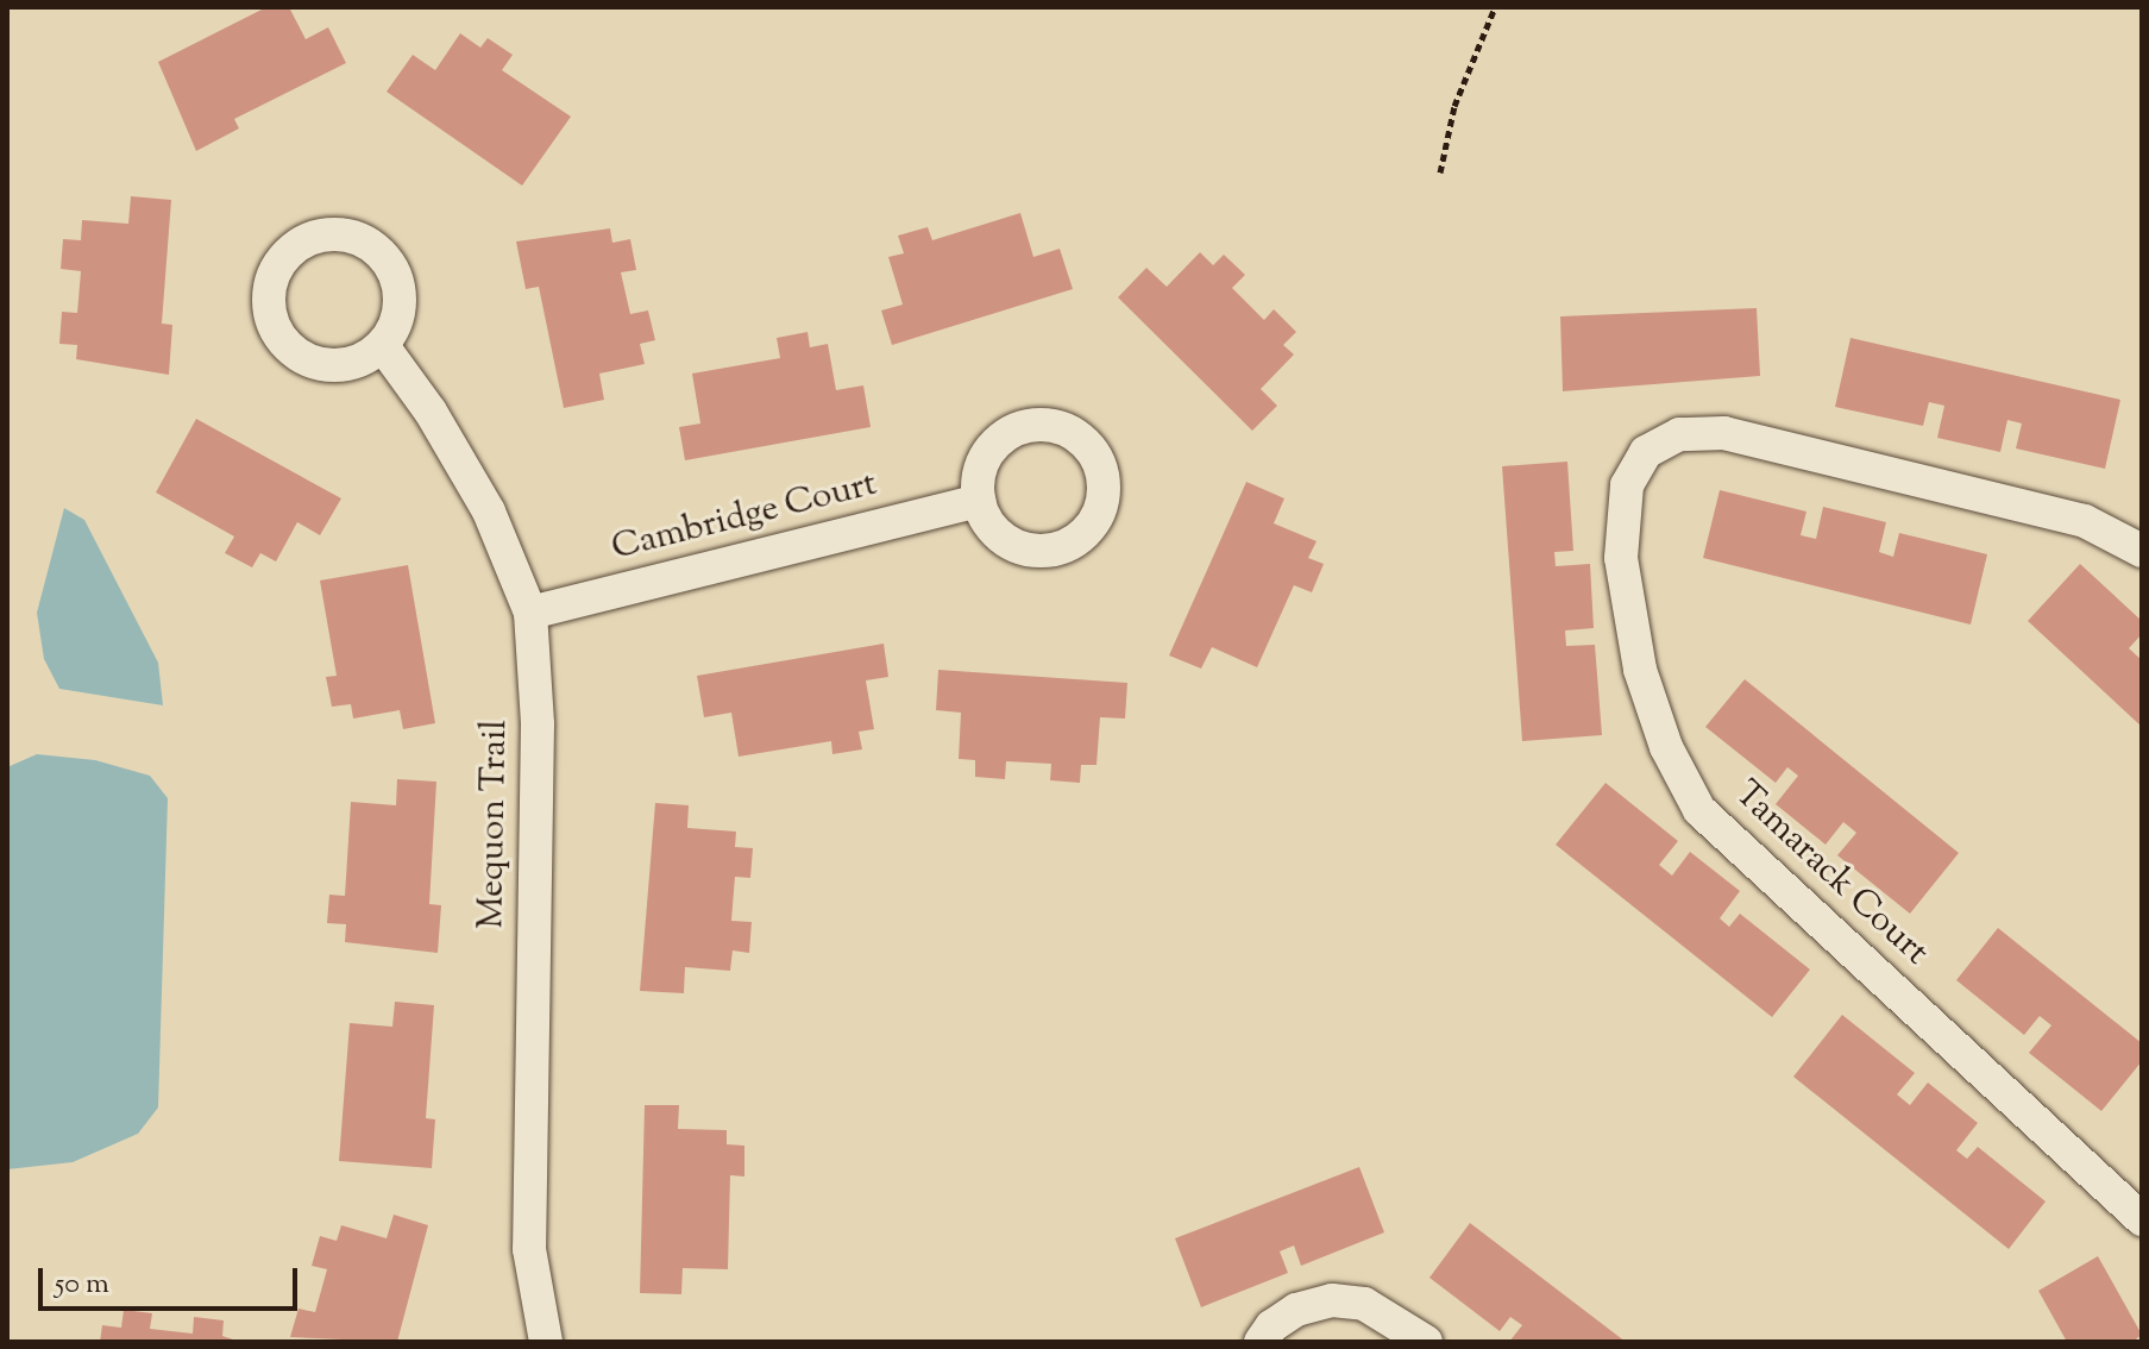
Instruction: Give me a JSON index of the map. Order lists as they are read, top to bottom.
{
  "streets": {
    "street": ["Cambridge Court", "Mequon Trail", "Tamarack Court"]
  },
  "crossings": [
    ["Cambridge Court", "Mequon Trail"]
  ],
  "scale_bar": "50 m"
}
